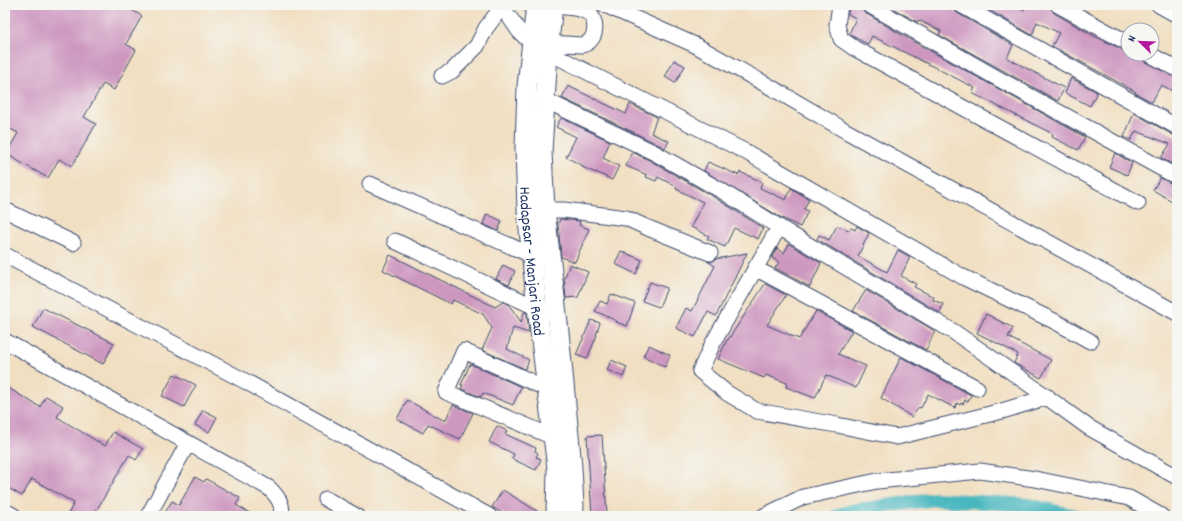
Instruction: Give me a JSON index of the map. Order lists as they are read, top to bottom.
{
  "streets": {
    "main road": ["Hadapsar - Manjari Road"]
  },
  "north": "top left"
}
